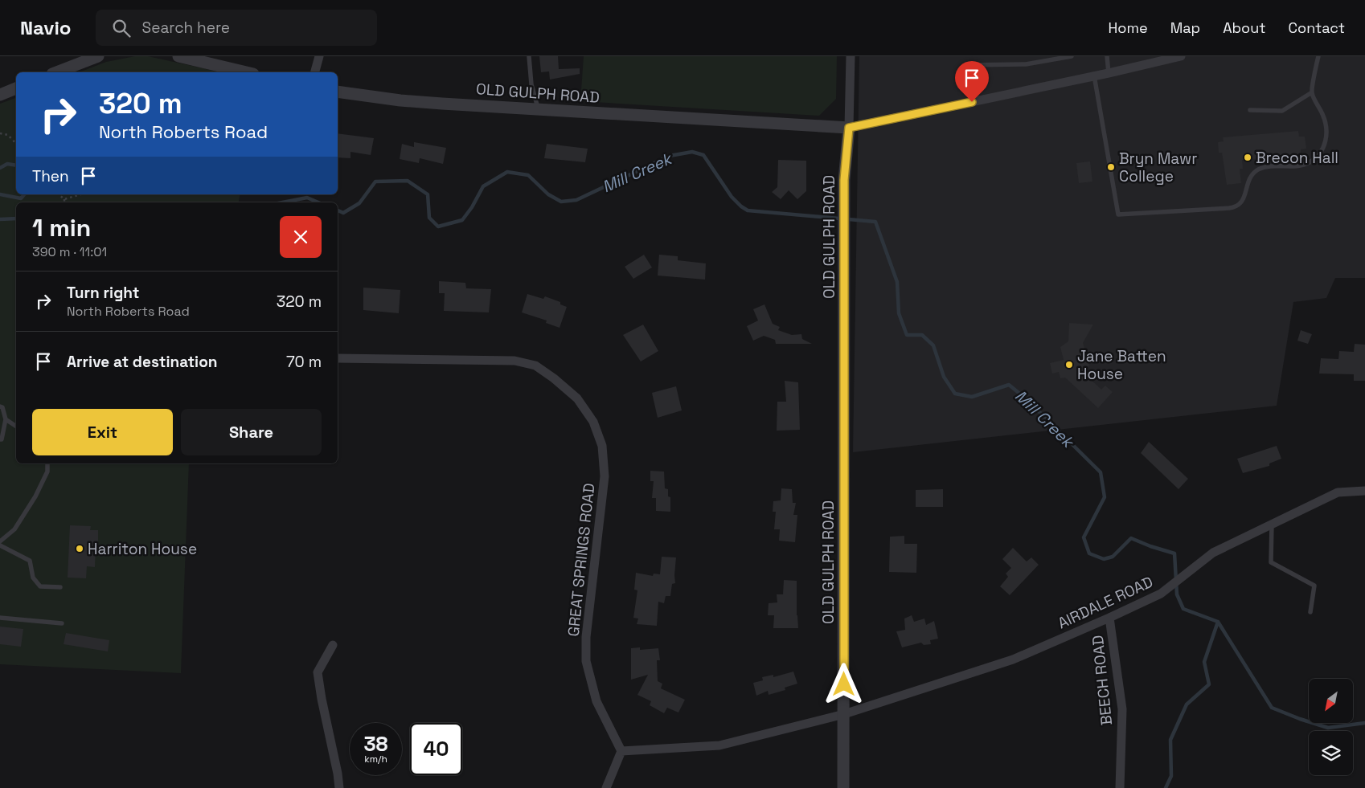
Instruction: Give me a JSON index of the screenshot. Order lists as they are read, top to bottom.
{
  "streets": {
    "street": [
      "OLD GULPH ROAD",
      "GREAT SPRINGS ROAD",
      "AIRDALE ROAD",
      "BEECH ROAD"
    ]
  },
  "crossings": [
    ["OLD GULPH ROAD", "AIRDALE ROAD"],
    ["AIRDALE ROAD", "BEECH ROAD"]
  ],
  "water": ["Mill Creek"],
  "places": [
    "Brecon Hall",
    "Bryn Mawr College",
    "Jane Batten House",
    "Harriton House"
  ],
  "north": "bottom left",
  "page": {
    "header": "Navio",
    "search": "Search here",
    "nav": [
      "Home",
      "Map",
      "About",
      "Contact"
    ],
    "turn": ["320 m", "North Roberts Road"],
    "then": "Then",
    "heading": ["1 min", "390 m · 11:01"],
    "list": [
      {
        "name": "Turn right",
        "note": "North Roberts Road",
        "value": "320 m"
      },
      {
        "name": "Arrive at destination",
        "value": "70 m"
      }
    ],
    "buttons": ["Exit", "Share"],
    "speed": "38 km/h",
    "limit": "40"
  }
}
